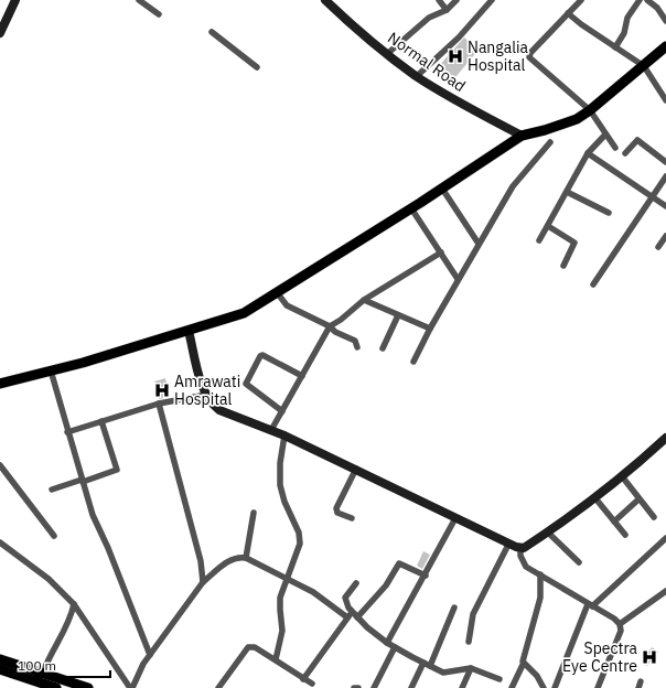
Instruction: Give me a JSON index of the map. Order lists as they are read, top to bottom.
{
  "streets": {
    "main road": ["Normal Road"]
  },
  "places": {
    "hospital": ["Nangalia Hospital", "Amrawati Hospital", "Spectra Eye Centre"]
  },
  "scale_bar": "100 m"
}
